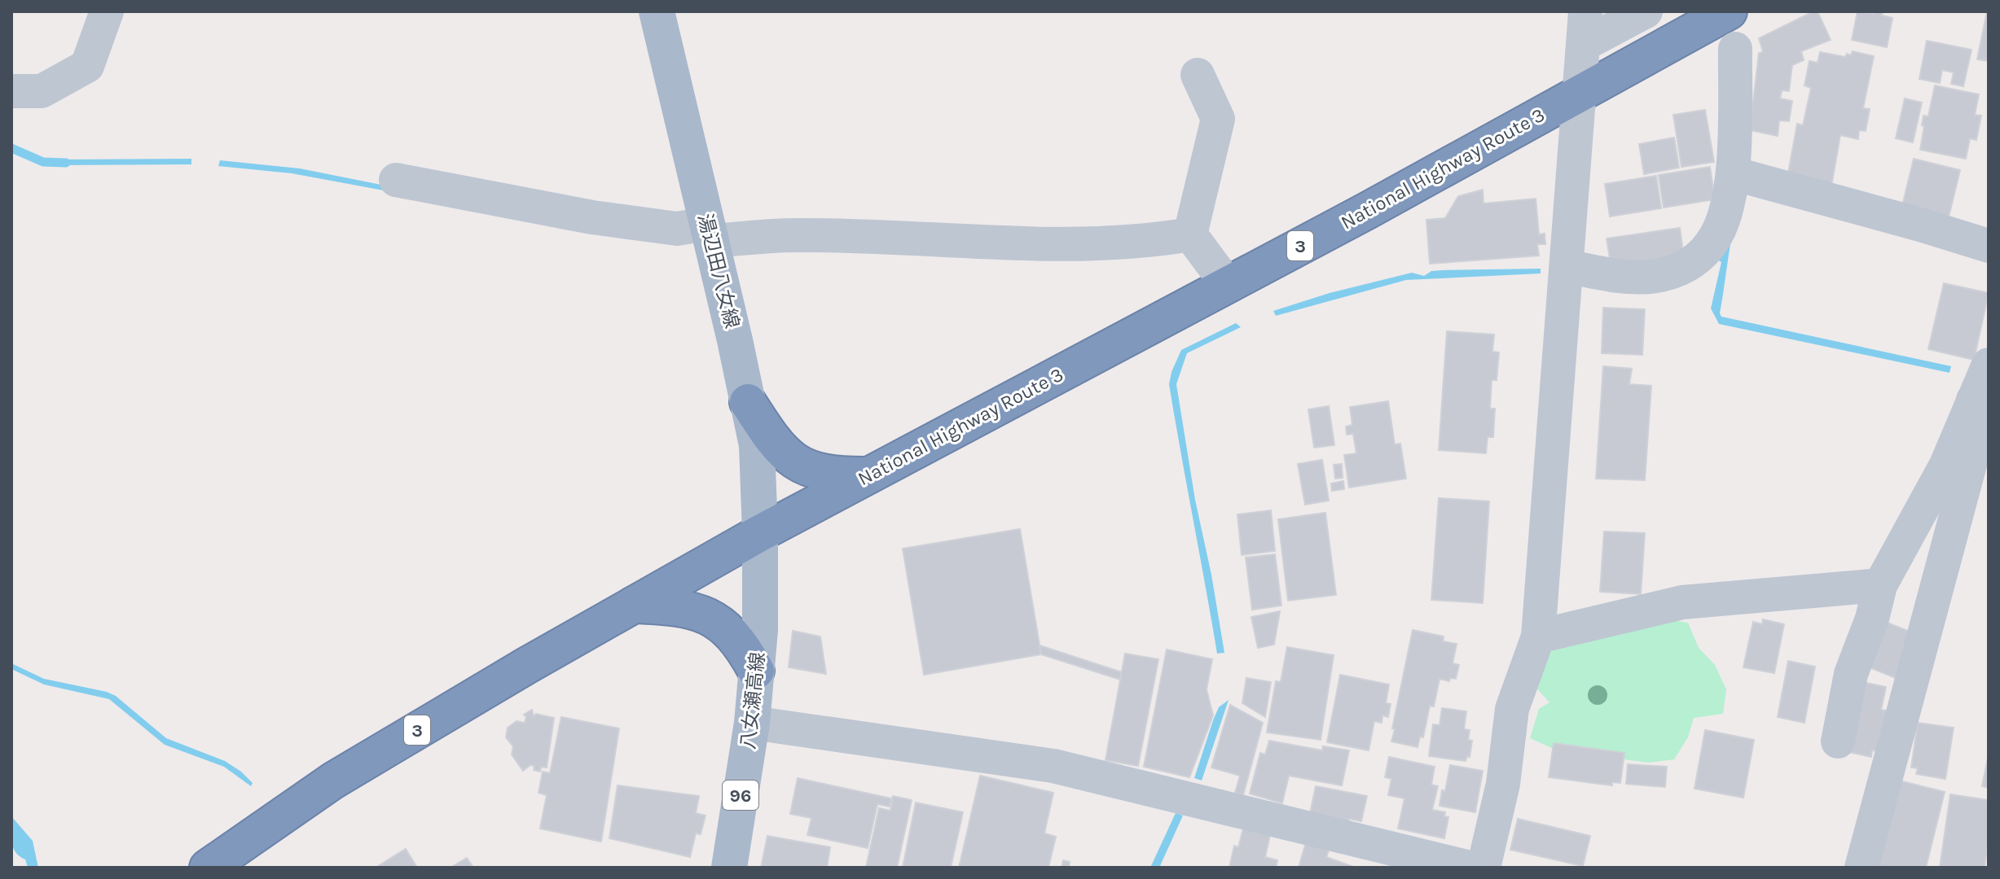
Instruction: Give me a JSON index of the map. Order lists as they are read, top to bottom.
{
  "streets": {
    "highway": ["National Highway Route 3", "3"],
    "main road": ["湯辺田八女線", "八女瀬高線", "96"]
  },
  "crossings": [
    ["National Highway Route 3", "湯辺田八女線"],
    ["National Highway Route 3", "八女瀬高線"],
    ["湯辺田八女線", "八女瀬高線"]
  ]
}
